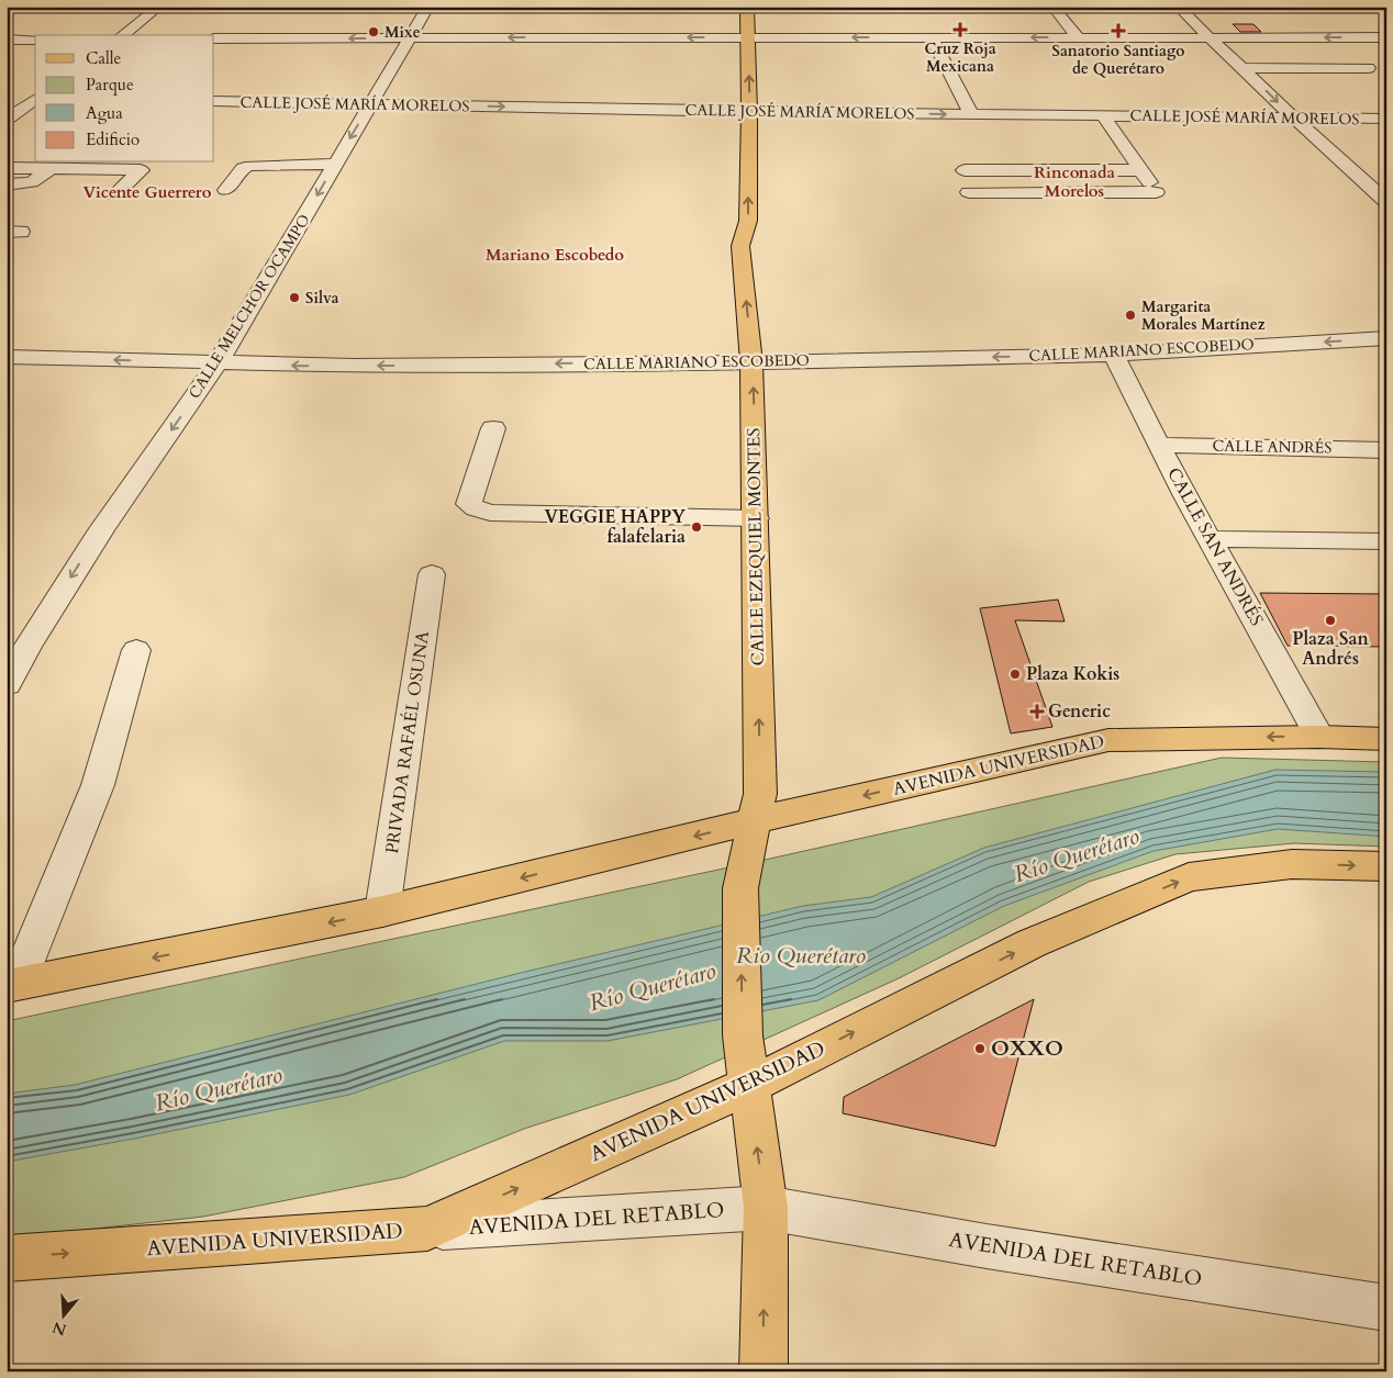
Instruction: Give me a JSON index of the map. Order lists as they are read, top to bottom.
{
  "streets": {
    "main road": ["CALLE EZEQUIEL MONTES", "AVENIDA UNIVERSIDAD"],
    "street": [
      "CALLE JOSÉ MARÍA MORELOS",
      "CALLE MELCHOR OCAMPO",
      "CALLE MARIANO ESCOBEDO",
      "CALLE ANDRÉS",
      "CALLE SAN ANDRÉS",
      "PRIVADA RAFAÉL OSUNA",
      "AVENIDA DEL RETABLO"
    ]
  },
  "crossings": [
    ["CALLE JOSÉ MARÍA MORELOS", "CALLE MELCHOR OCAMPO"],
    ["CALLE JOSÉ MARÍA MORELOS", "CALLE EZEQUIEL MONTES"],
    ["CALLE MELCHOR OCAMPO", "CALLE MARIANO ESCOBEDO"],
    ["CALLE MARIANO ESCOBEDO", "CALLE EZEQUIEL MONTES"],
    ["CALLE MARIANO ESCOBEDO", "CALLE SAN ANDRÉS"],
    ["CALLE ANDRÉS", "CALLE SAN ANDRÉS"],
    ["CALLE EZEQUIEL MONTES", "AVENIDA UNIVERSIDAD"],
    ["CALLE SAN ANDRÉS", "AVENIDA UNIVERSIDAD"],
    ["PRIVADA RAFAÉL OSUNA", "AVENIDA UNIVERSIDAD"],
    ["AVENIDA UNIVERSIDAD", "AVENIDA DEL RETABLO"]
  ],
  "one_way": ["CALLE MELCHOR OCAMPO", "CALLE EZEQUIEL MONTES"],
  "districts": ["Rinconada Morelos", "Vicente Guerrero", "Mariano Escobedo"],
  "water": ["Río Querétaro", "Rio Querétaro"],
  "places": {
    "health": ["Cruz Roja Mexicana", "Sanatorio Santiago de Querétaro", "Generic"],
    "other": [
      "Mixe",
      "Silva",
      "Margarita Morales Martínez",
      "VEGGIE HAPPY falafelaria",
      "Plaza San Andrés",
      "Plaza Kokis",
      "OXXO"
    ]
  },
  "legend": [
    "Calle",
    "Parque",
    "Agua",
    "Edificio"
  ],
  "north": "bottom"
}
